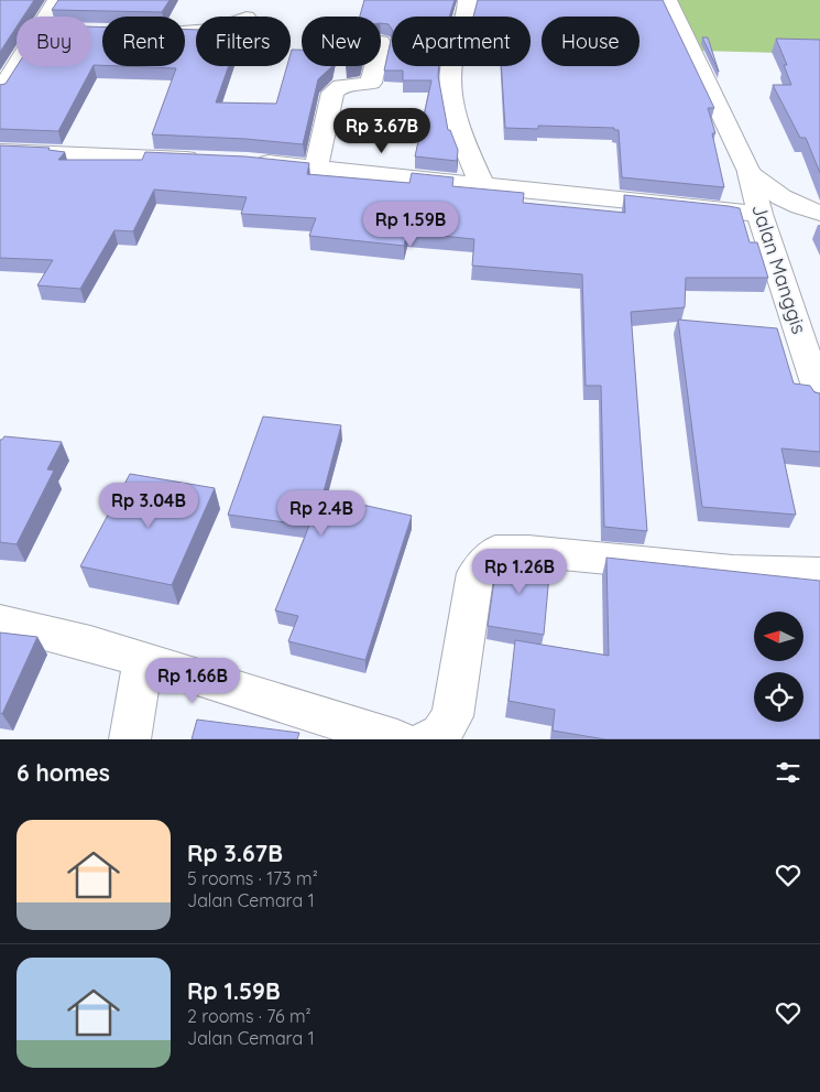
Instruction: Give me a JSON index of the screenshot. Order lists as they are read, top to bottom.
{
  "streets": {
    "street": ["Jalan Manggis"]
  },
  "north": "left",
  "page": {
    "chip": [
      "Buy",
      "Rent",
      "Filters",
      "New",
      "Apartment",
      "House"
    ],
    "price": [
      "Rp 3.67B",
      "Rp 1.59B",
      "Rp 3.04B",
      "Rp 2.4B",
      "Rp 1.26B",
      "Rp 1.66B"
    ],
    "heading": "6 homes",
    "list": [
      {
        "name": "Rp 3.67B",
        "note": "5 rooms · 173 m² · Jalan Cemara 1"
      },
      {
        "name": "Rp 1.59B",
        "note": "2 rooms · 76 m² · Jalan Cemara 1"
      }
    ]
  }
}
